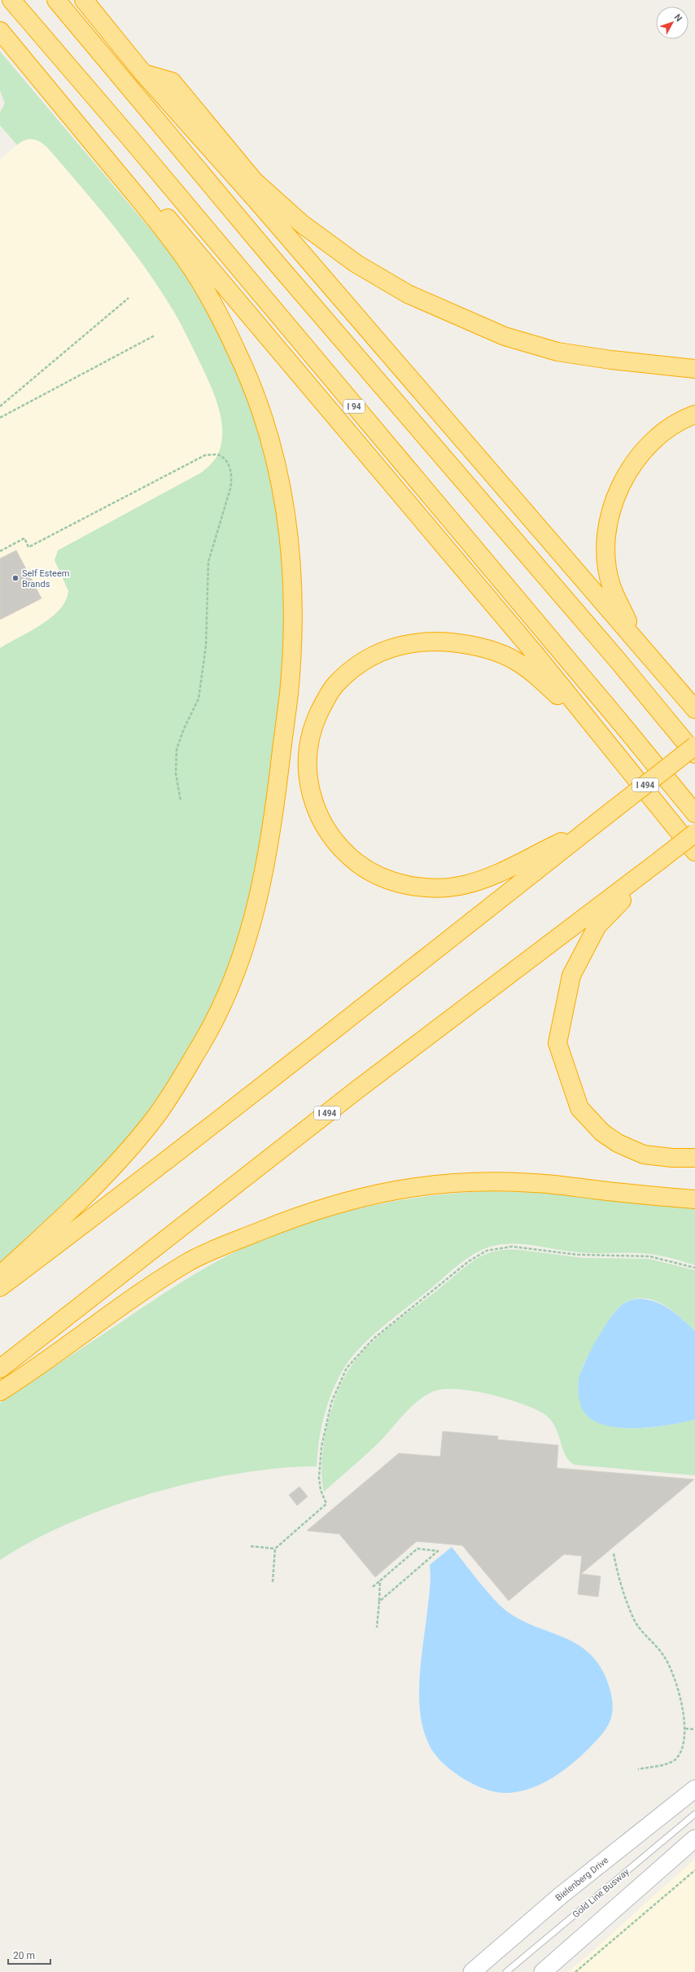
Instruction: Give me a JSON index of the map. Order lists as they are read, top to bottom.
{
  "streets": {
    "highway": ["I 94", "I 494"],
    "street": ["Bielenberg Drive"],
    "lane": ["Gold Line Busway"]
  },
  "places": ["Self Esteem Brands"],
  "scale_bar": "20 m",
  "north": "top right"
}
